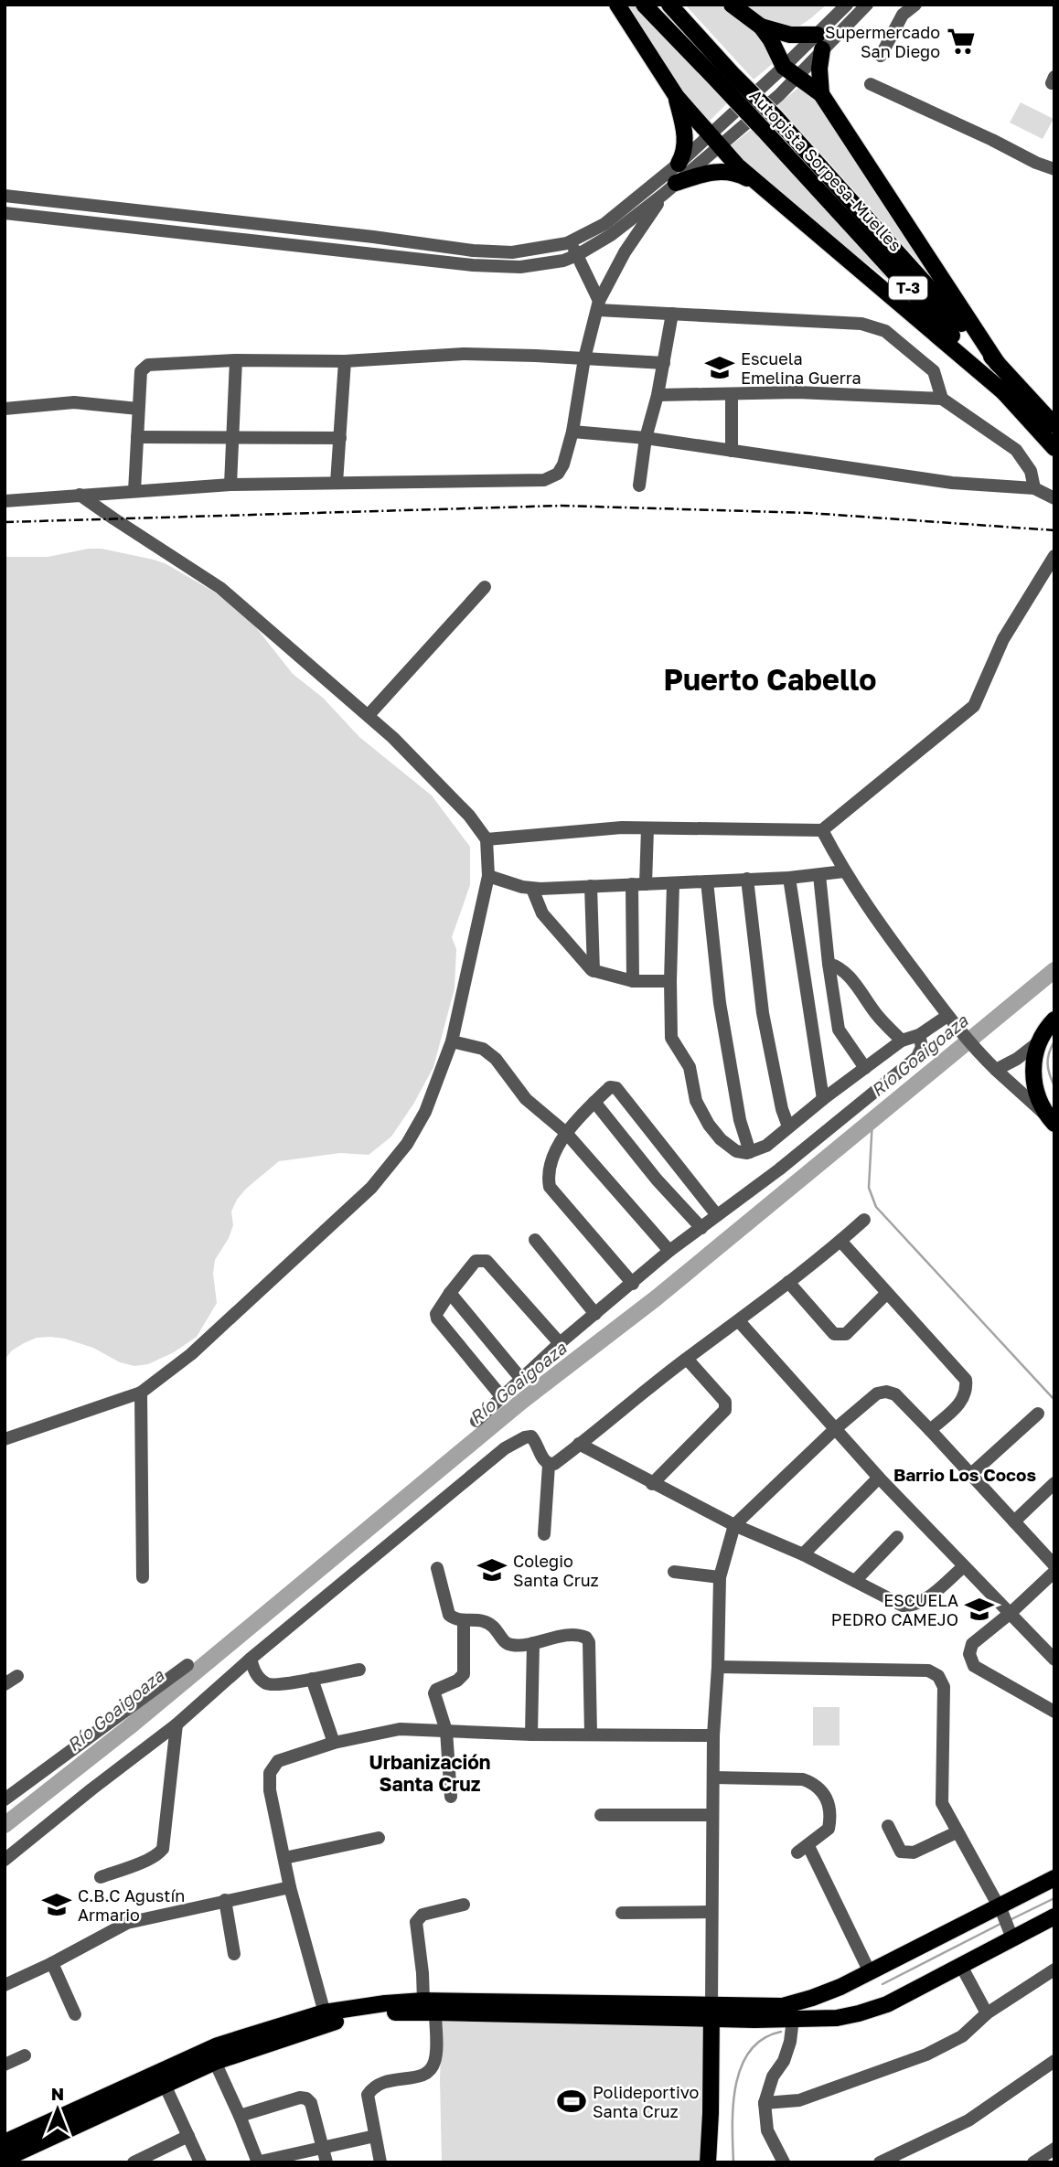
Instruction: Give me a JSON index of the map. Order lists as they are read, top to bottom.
{
  "streets": {
    "main road": ["Autopista Sorpesa-Muelles", "T-3"]
  },
  "districts": ["Puerto Cabello", "Barrio Los Cocos", "Urbanización Santa Cruz"],
  "water": ["Río Goaigoaza"],
  "places": {
    "supermarket": ["Supermercado San Diego"],
    "school or university": [
      "Escuela Emelina Guerra",
      "Colegio Santa Cruz",
      "ESCUELA PEDRO CAMEJO",
      "C.B.C Agustín Armario"
    ],
    "sports": ["Polideportivo Santa Cruz"]
  },
  "north": "top"
}
